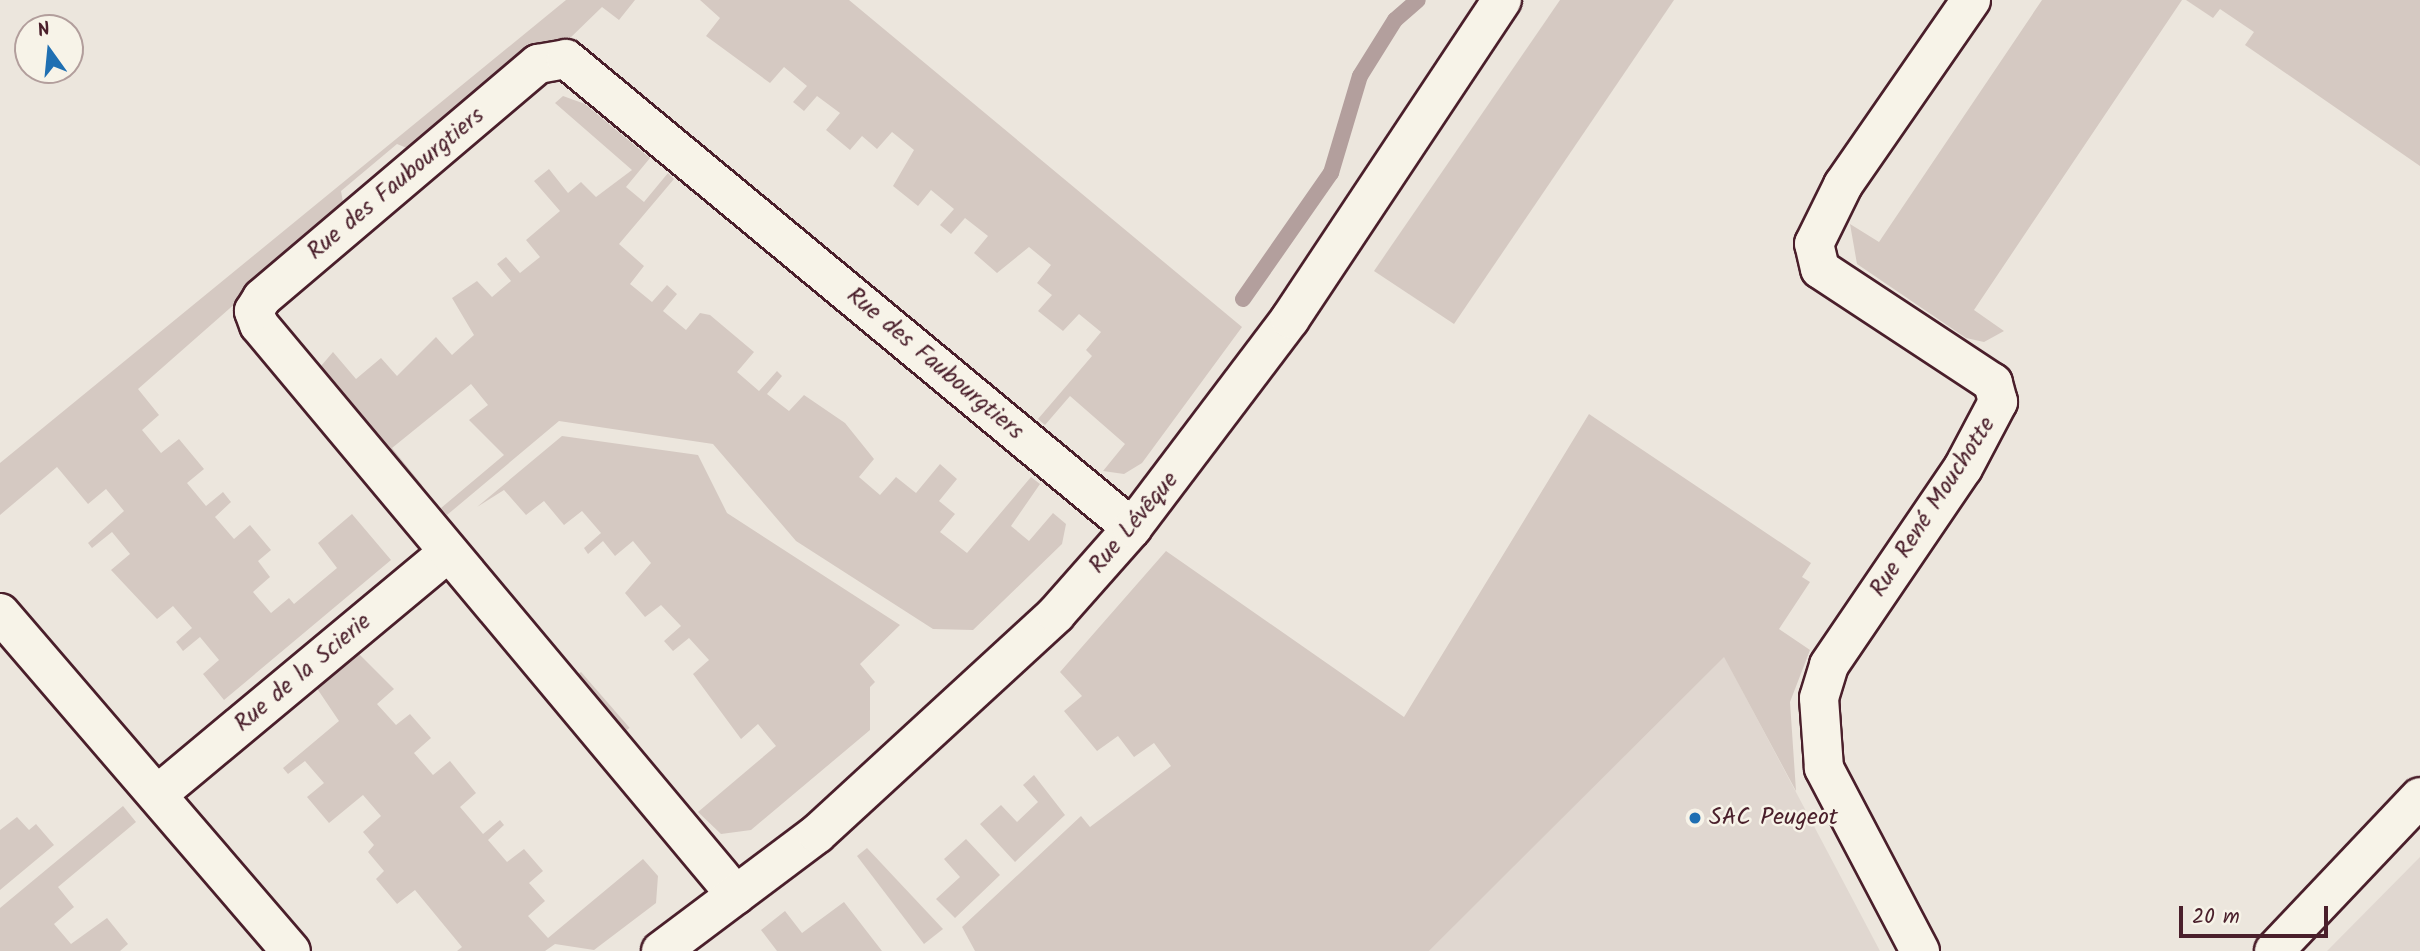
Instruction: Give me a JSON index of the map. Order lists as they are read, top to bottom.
{
  "streets": {
    "street": [
      "Rue des Faubourgtiers",
      "Rue René Mouchotte",
      "Rue Lévêque",
      "Rue de la Scierie"
    ]
  },
  "crossings": [
    ["Rue des Faubourgtiers", "Rue Lévêque"],
    ["Rue des Faubourgtiers", "Rue de la Scierie"]
  ],
  "places": ["SAC Peugeot"],
  "scale_bar": "20 m",
  "north": "top"
}
